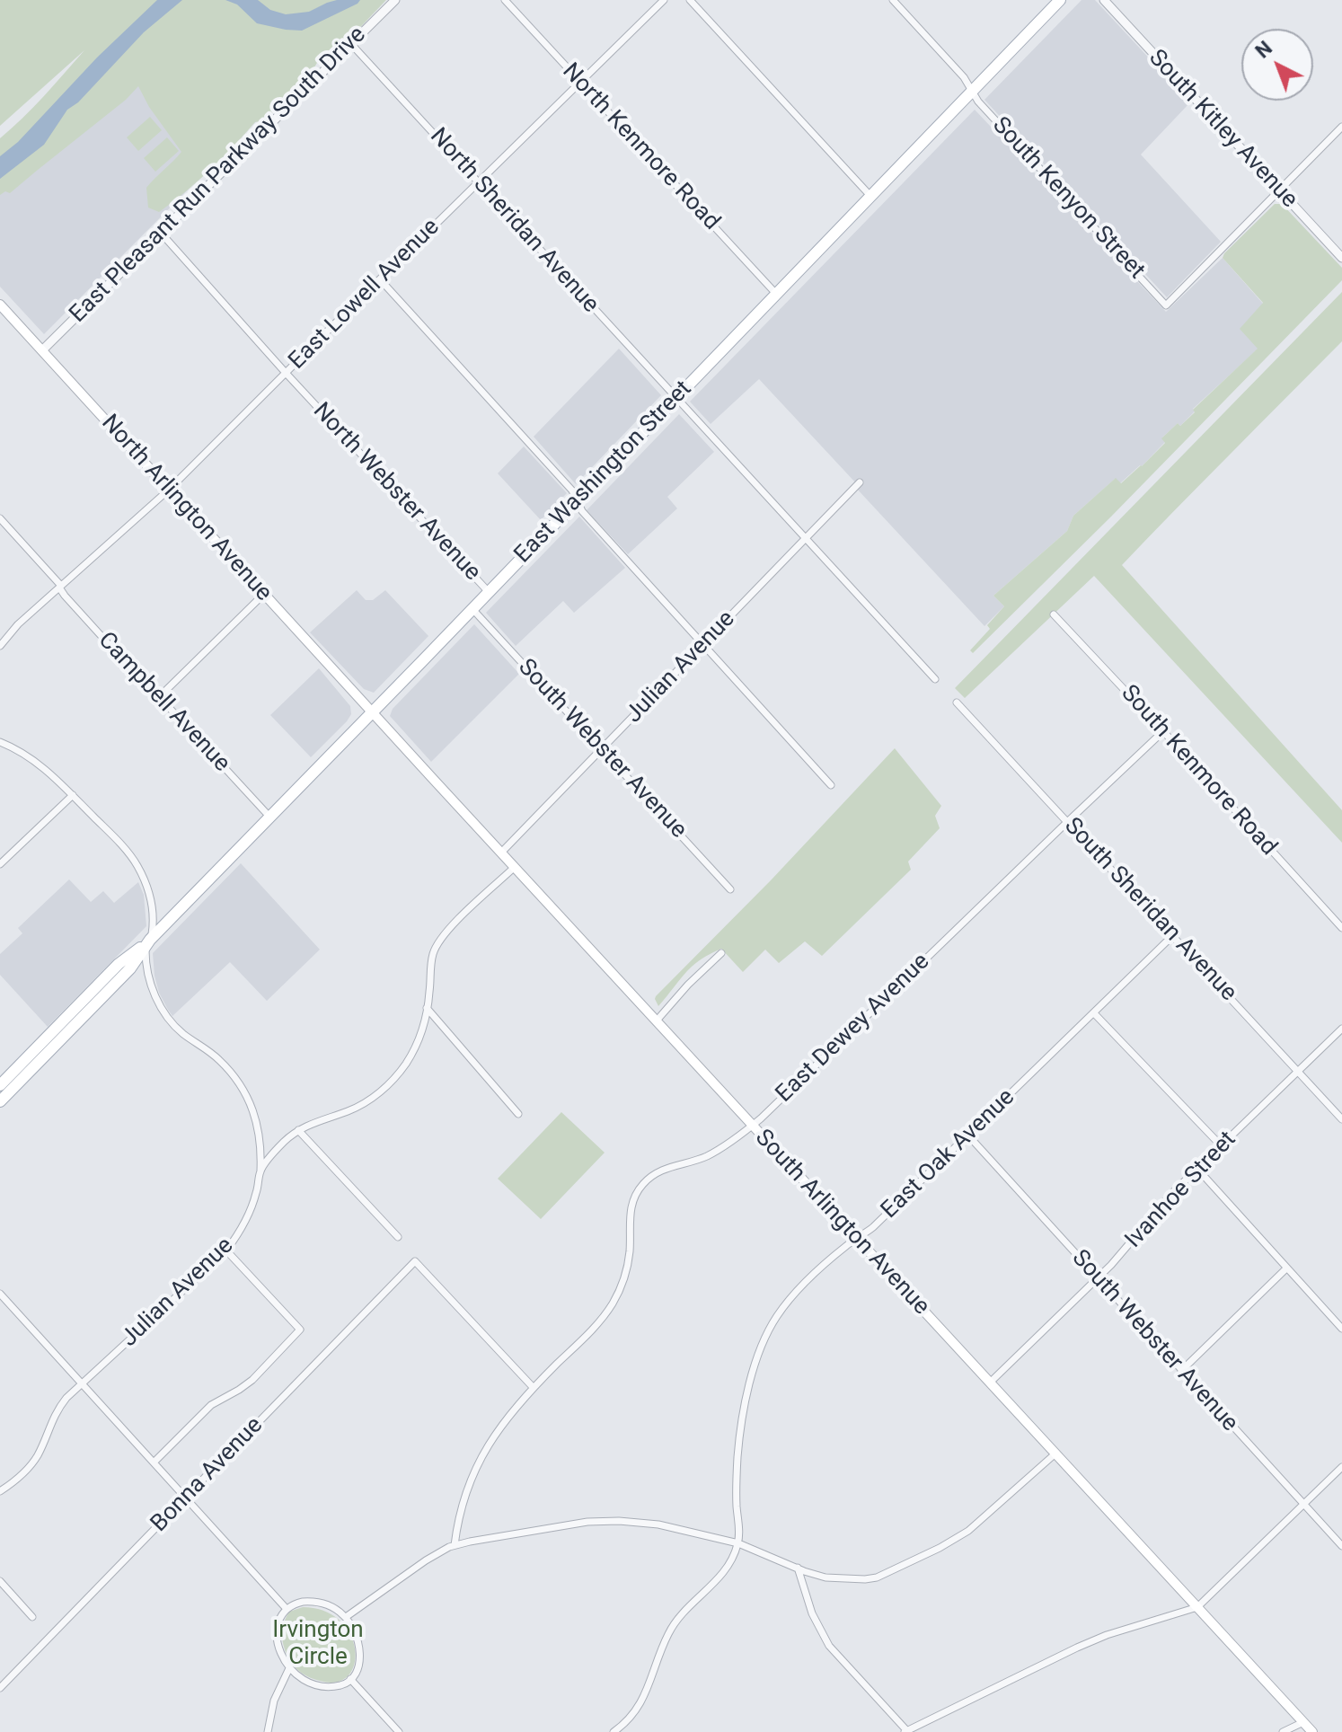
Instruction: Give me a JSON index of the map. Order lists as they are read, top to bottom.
{
  "streets": {
    "main road": ["East Washington Street", "North Arlington Avenue", "South Arlington Avenue"],
    "street": [
      "South Kitley Avenue",
      "North Kenmore Road",
      "East Pleasant Run Parkway South Drive",
      "South Kenyon Street",
      "North Sheridan Avenue",
      "East Lowell Avenue",
      "North Webster Avenue",
      "Julian Avenue",
      "Campbell Avenue",
      "South Webster Avenue",
      "South Kenmore Road",
      "South Sheridan Avenue",
      "East Dewey Avenue",
      "East Oak Avenue",
      "Ivanhoe Street",
      "Bonna Avenue"
    ]
  },
  "crossings": [
    ["South Kitley Avenue", "South Kenyon Street"],
    ["North Kenmore Road", "East Lowell Avenue"],
    ["North Kenmore Road", "East Washington Street"],
    ["East Pleasant Run Parkway South Drive", "North Sheridan Avenue"],
    ["East Pleasant Run Parkway South Drive", "North Webster Avenue"],
    ["East Pleasant Run Parkway South Drive", "North Arlington Avenue"],
    ["South Kenyon Street", "East Washington Street"],
    ["North Sheridan Avenue", "East Lowell Avenue"],
    ["North Sheridan Avenue", "East Washington Street"],
    ["East Lowell Avenue", "North Webster Avenue"],
    ["East Lowell Avenue", "North Arlington Avenue"],
    ["East Lowell Avenue", "Campbell Avenue"],
    ["East Washington Street", "North Webster Avenue"],
    ["East Washington Street", "North Arlington Avenue"],
    ["East Washington Street", "Campbell Avenue"],
    ["East Washington Street", "South Webster Avenue"],
    ["East Washington Street", "South Arlington Avenue"],
    ["North Arlington Avenue", "South Arlington Avenue"],
    ["Julian Avenue", "South Webster Avenue"],
    ["Julian Avenue", "South Arlington Avenue"],
    ["South Webster Avenue", "East Oak Avenue"],
    ["South Webster Avenue", "Ivanhoe Street"],
    ["South Kenmore Road", "East Dewey Avenue"],
    ["South Sheridan Avenue", "East Dewey Avenue"],
    ["South Sheridan Avenue", "East Oak Avenue"],
    ["South Sheridan Avenue", "Ivanhoe Street"],
    ["East Dewey Avenue", "South Arlington Avenue"],
    ["East Dewey Avenue", "Bonna Avenue"],
    ["East Oak Avenue", "South Arlington Avenue"],
    ["Ivanhoe Street", "South Arlington Avenue"]
  ],
  "parks": ["Irvington Circle"],
  "north": "top left"
}
